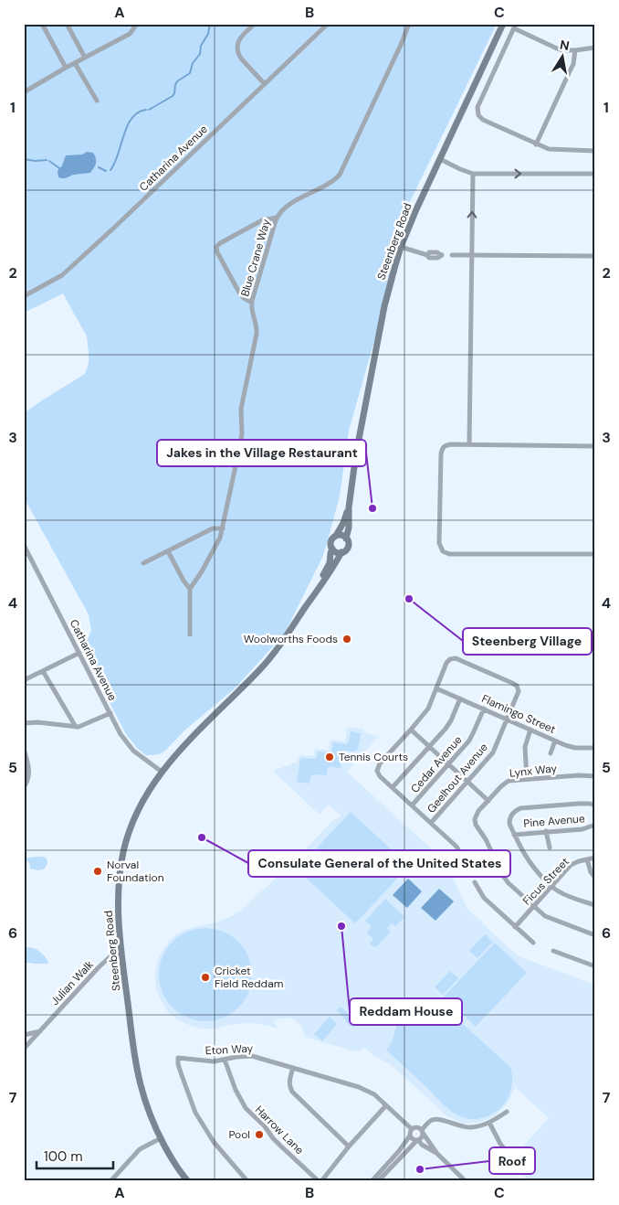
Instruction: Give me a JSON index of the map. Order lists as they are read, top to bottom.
{
  "streets": {
    "main road": ["Steenberg Road"],
    "street": [
      "Catharina Avenue",
      "Blue Crane Way",
      "Flamingo Street",
      "Cedar Avenue",
      "Lynx Way",
      "Geelhout Avenue",
      "Pine Avenue",
      "Ficus Street",
      "Julian Walk",
      "Eton Way",
      "Harrow Lane"
    ]
  },
  "crossings": [
    ["Catharina Avenue", "Steenberg Road"],
    ["Steenberg Road", "Julian Walk"],
    ["Flamingo Street", "Cedar Avenue"],
    ["Flamingo Street", "Geelhout Avenue"],
    ["Lynx Way", "Ficus Street"],
    ["Eton Way", "Harrow Lane"]
  ],
  "places": [
    "Jakes in the Village Restaurant",
    "Steenberg Village",
    "Woolworths Foods",
    "Tennis Courts",
    "Consulate General of the United States",
    "Norval Foundation",
    "Reddam House",
    "Cricket Field Reddam",
    "Pool",
    "Roof"
  ],
  "scale_bar": "100 m",
  "north": "top",
  "grid": {
    "columns": ["A", "B", "C"],
    "rows": [
      "1",
      "2",
      "3",
      "4",
      "5",
      "6",
      "7"
    ]
  }
}
